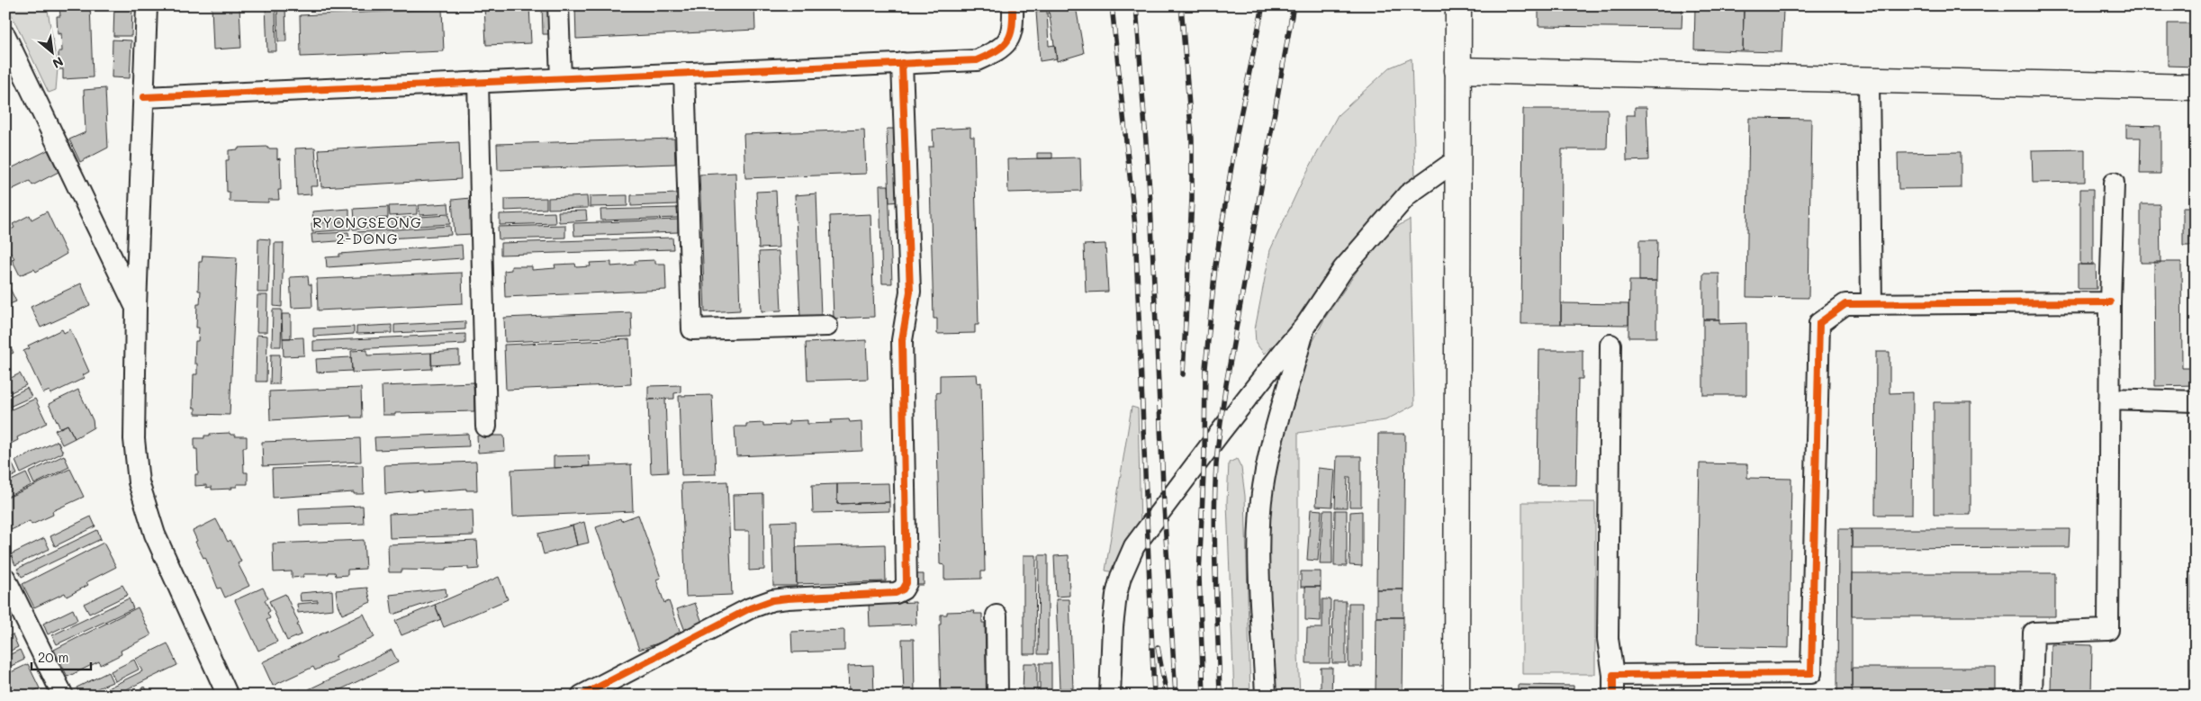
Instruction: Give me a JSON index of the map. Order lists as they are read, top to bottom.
{
  "districts": ["RYONGSEONG 2-DONG"],
  "scale_bar": "20 m",
  "north": "bottom right"
}
